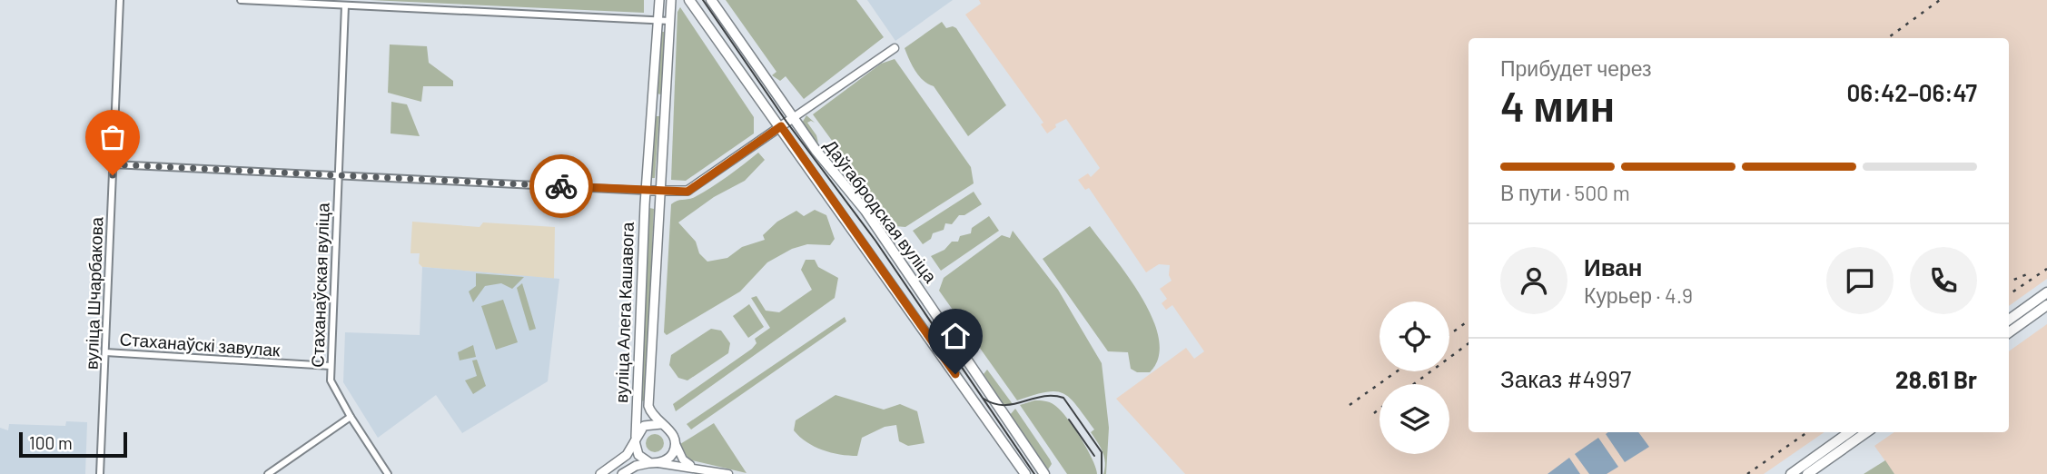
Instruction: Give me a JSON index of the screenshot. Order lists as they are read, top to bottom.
{
  "streets": {
    "main road": ["Даўгабродская вуліца", "вуліца Алега Кашавога"],
    "street": ["Стаханаўская вуліца", "вуліца Шчарбакова", "Стаханаўскі завулак"]
  },
  "crossings": [
    ["Стаханаўская вуліца", "Стаханаўскі завулак"],
    ["вуліца Шчарбакова", "Стаханаўскі завулак"]
  ],
  "scale_bar": "100 m",
  "page": {
    "heading": ["4 мин", "Прибудет через", "06:42–06:47"],
    "panel": [
      "Иван",
      "Курьер · 4.9",
      "Заказ #4997",
      "28.61 Br"
    ],
    "bar": "В пути · 500 m",
    "scale": "100 m"
  }
}
